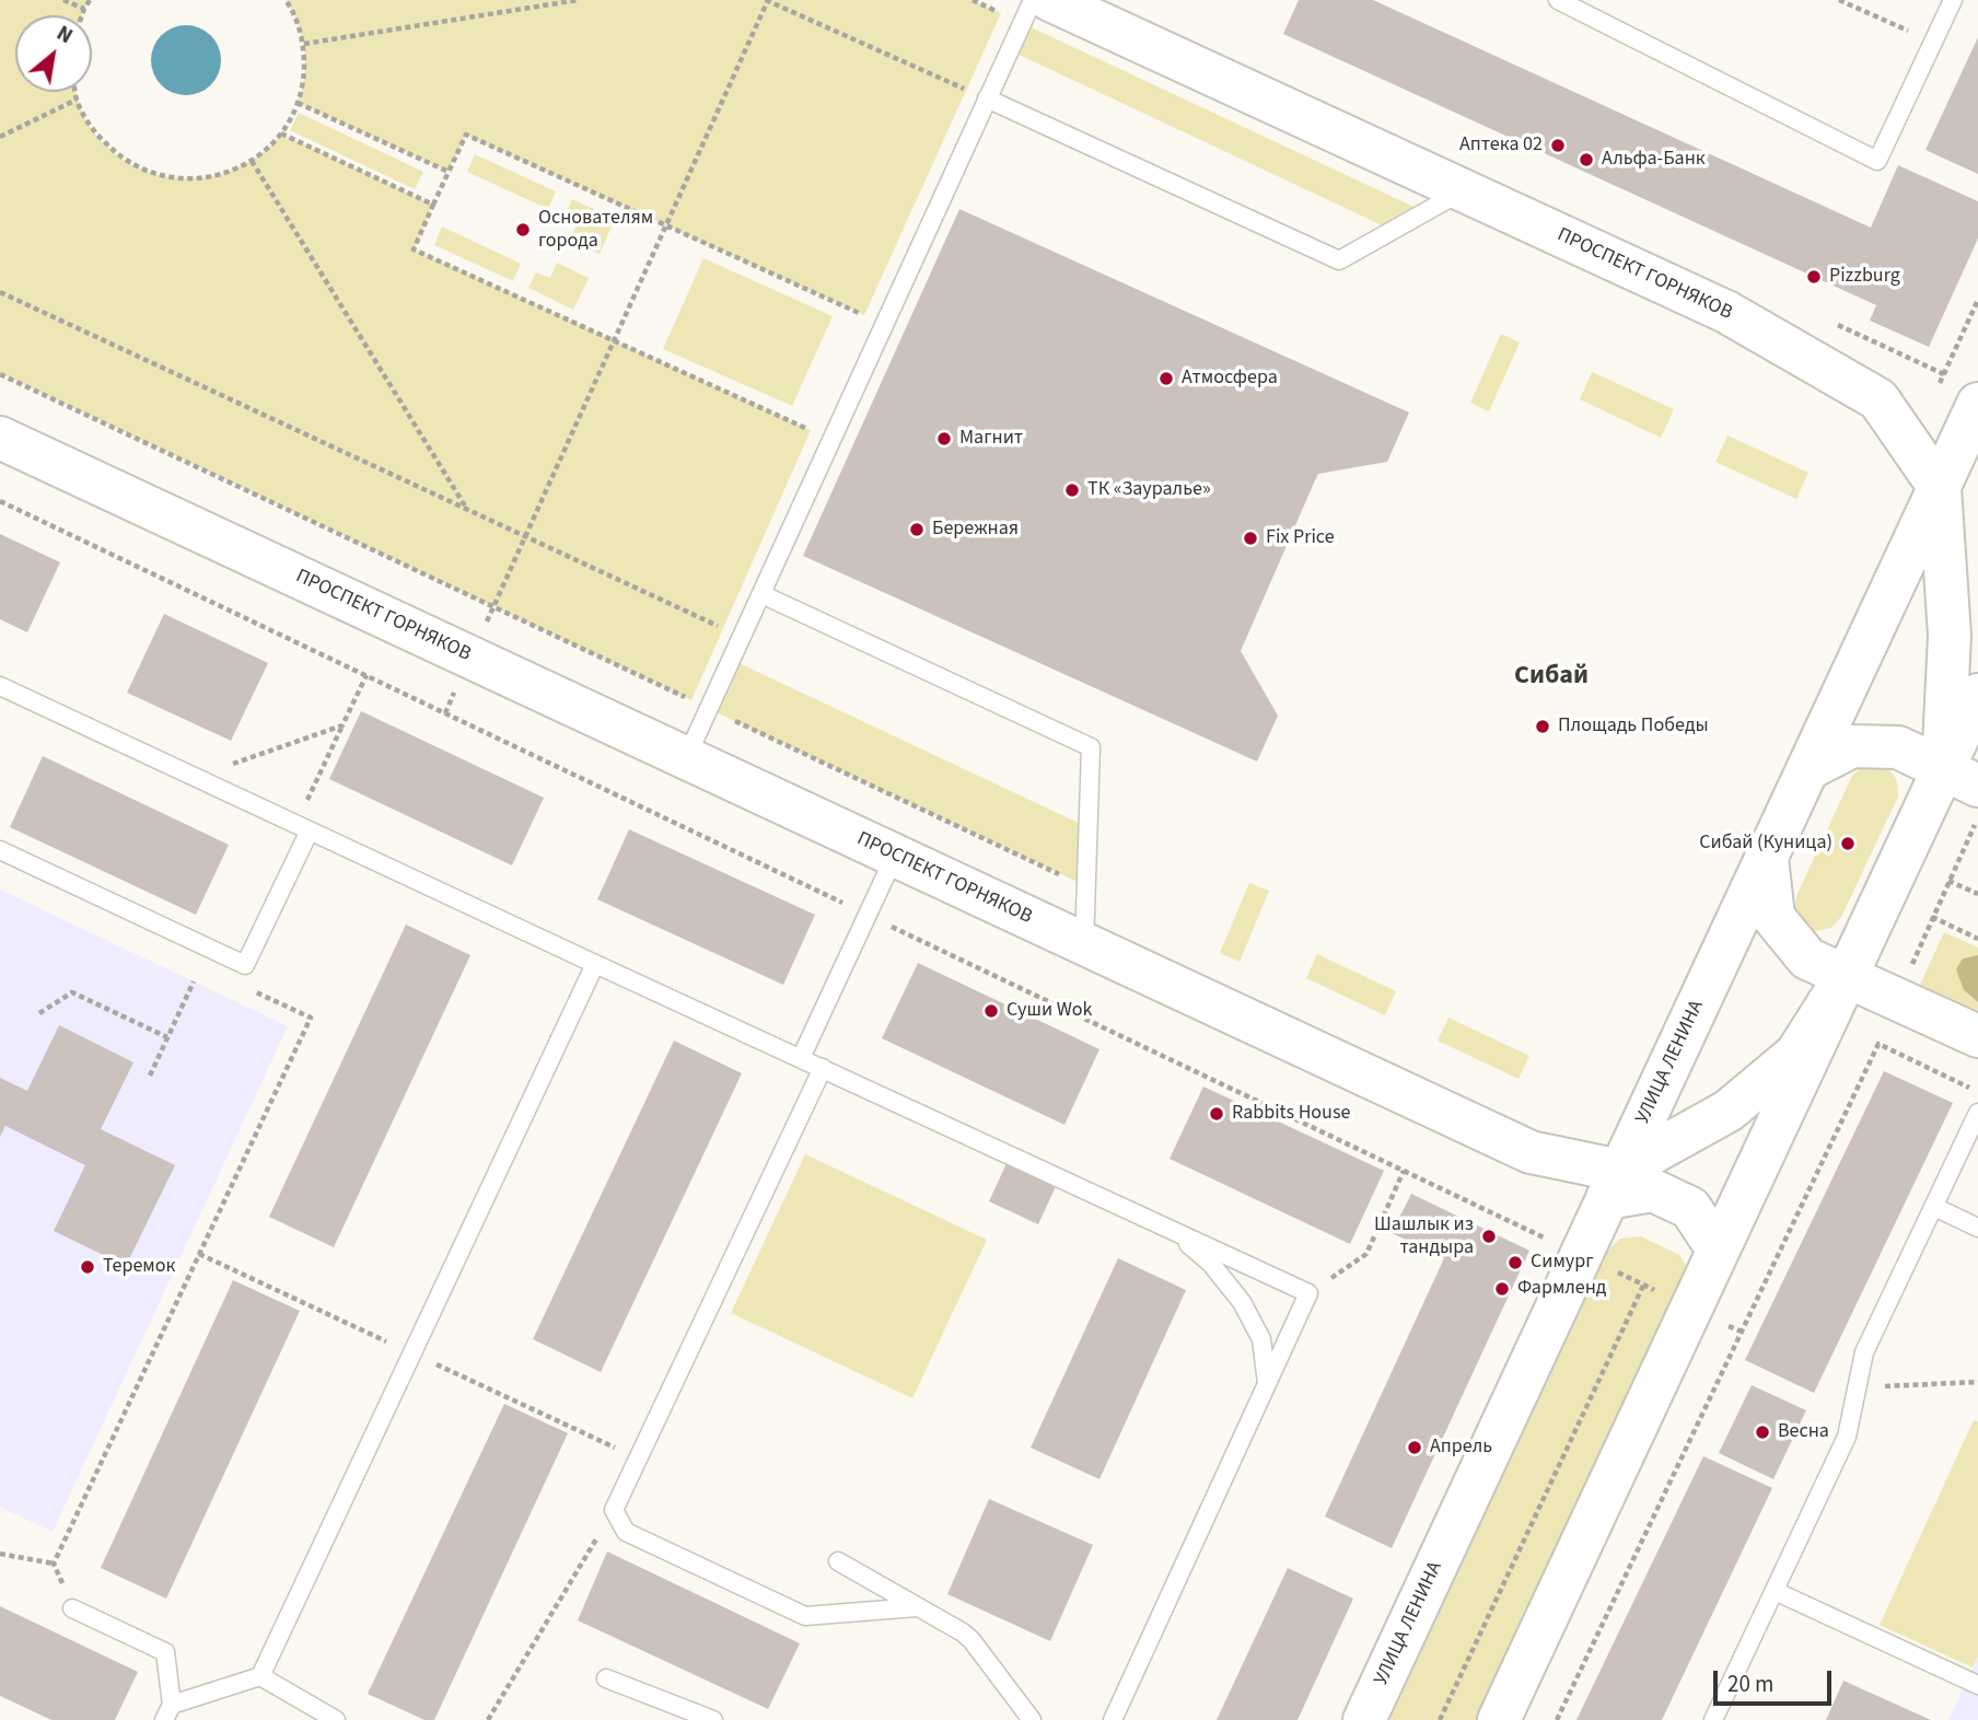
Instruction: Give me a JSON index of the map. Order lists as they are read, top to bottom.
{
  "streets": {
    "main road": ["ПРОСПЕКТ ГОРНЯКОВ", "УЛИЦА ЛЕНИНА"]
  },
  "crossings": [
    ["ПРОСПЕКТ ГОРНЯКОВ", "УЛИЦА ЛЕНИНА"]
  ],
  "districts": ["Сибай"],
  "places": [
    "Аптека 02",
    "Альфа-Банк",
    "Основателям города",
    "Pizzburg",
    "Атмосфера",
    "Магнит",
    "ТК «Зауралье»",
    "Бережная",
    "Fix Price",
    "Площадь Победы",
    "Сибай (Куница)",
    "Суши Wok",
    "Rabbits House",
    "Шашлык из тандыра",
    "Симург",
    "Теремок",
    "Фармленд",
    "Весна",
    "Апрель"
  ],
  "scale_bar": "20 m",
  "north": "top right"
}
